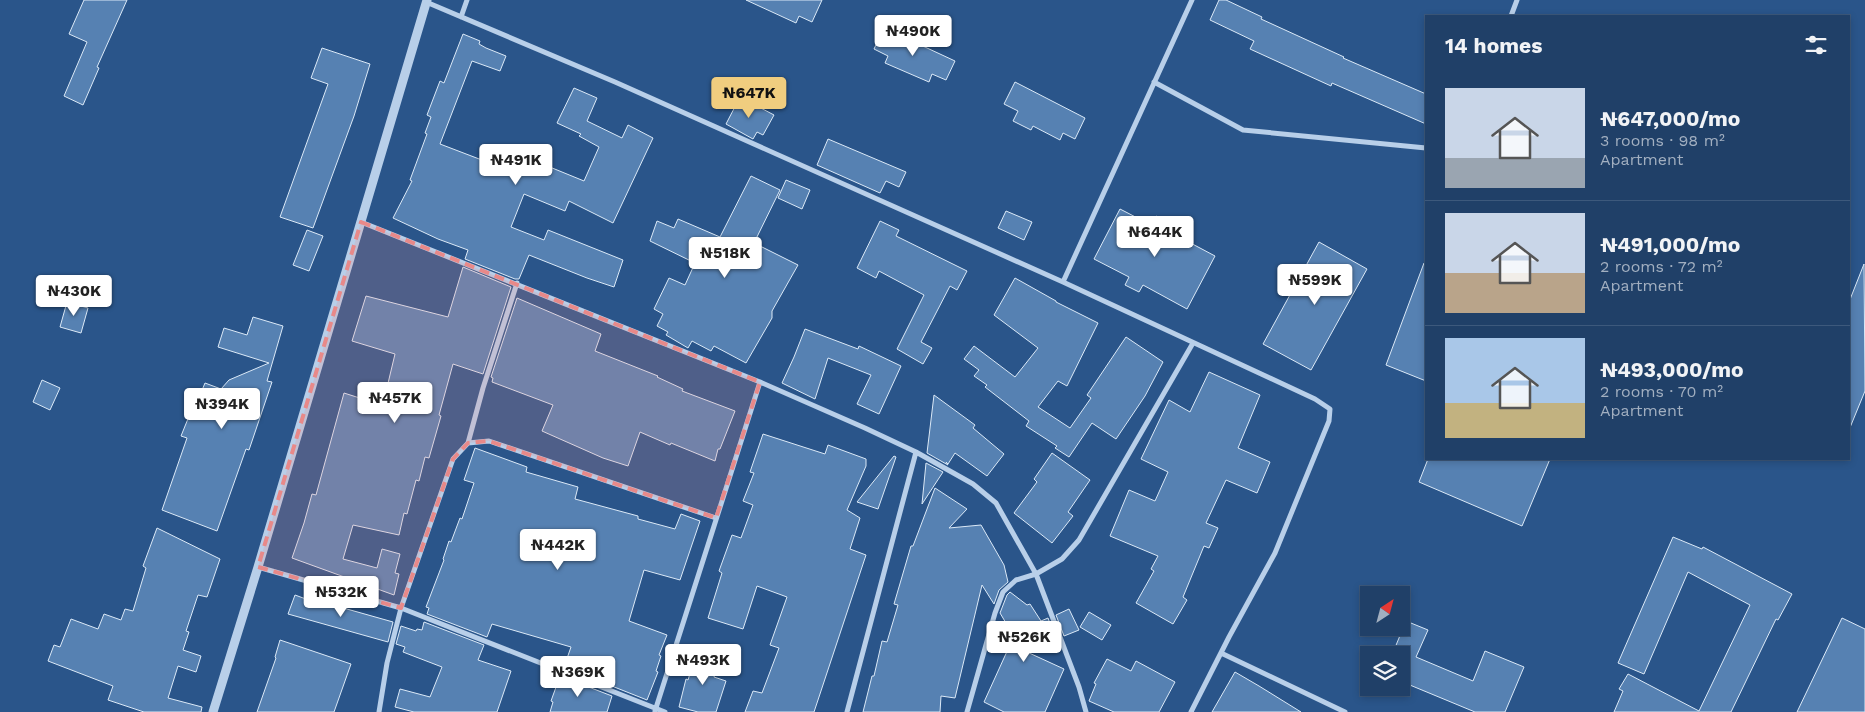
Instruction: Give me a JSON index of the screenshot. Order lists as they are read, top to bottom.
{
  "north": "top right",
  "page": {
    "price": [
      "₦490K",
      "₦647K",
      "₦491K",
      "₦644K",
      "₦518K",
      "₦599K",
      "₦430K",
      "₦457K",
      "₦394K",
      "₦442K",
      "₦532K",
      "₦526K",
      "₦493K",
      "₦369K"
    ],
    "heading": "14 homes",
    "list": [
      {
        "name": "₦647,000/mo",
        "note": "3 rooms · 98 m² · Apartment"
      },
      {
        "name": "₦491,000/mo",
        "note": "2 rooms · 72 m² · Apartment"
      },
      {
        "name": "₦493,000/mo",
        "note": "2 rooms · 70 m² · Apartment"
      }
    ]
  }
}
